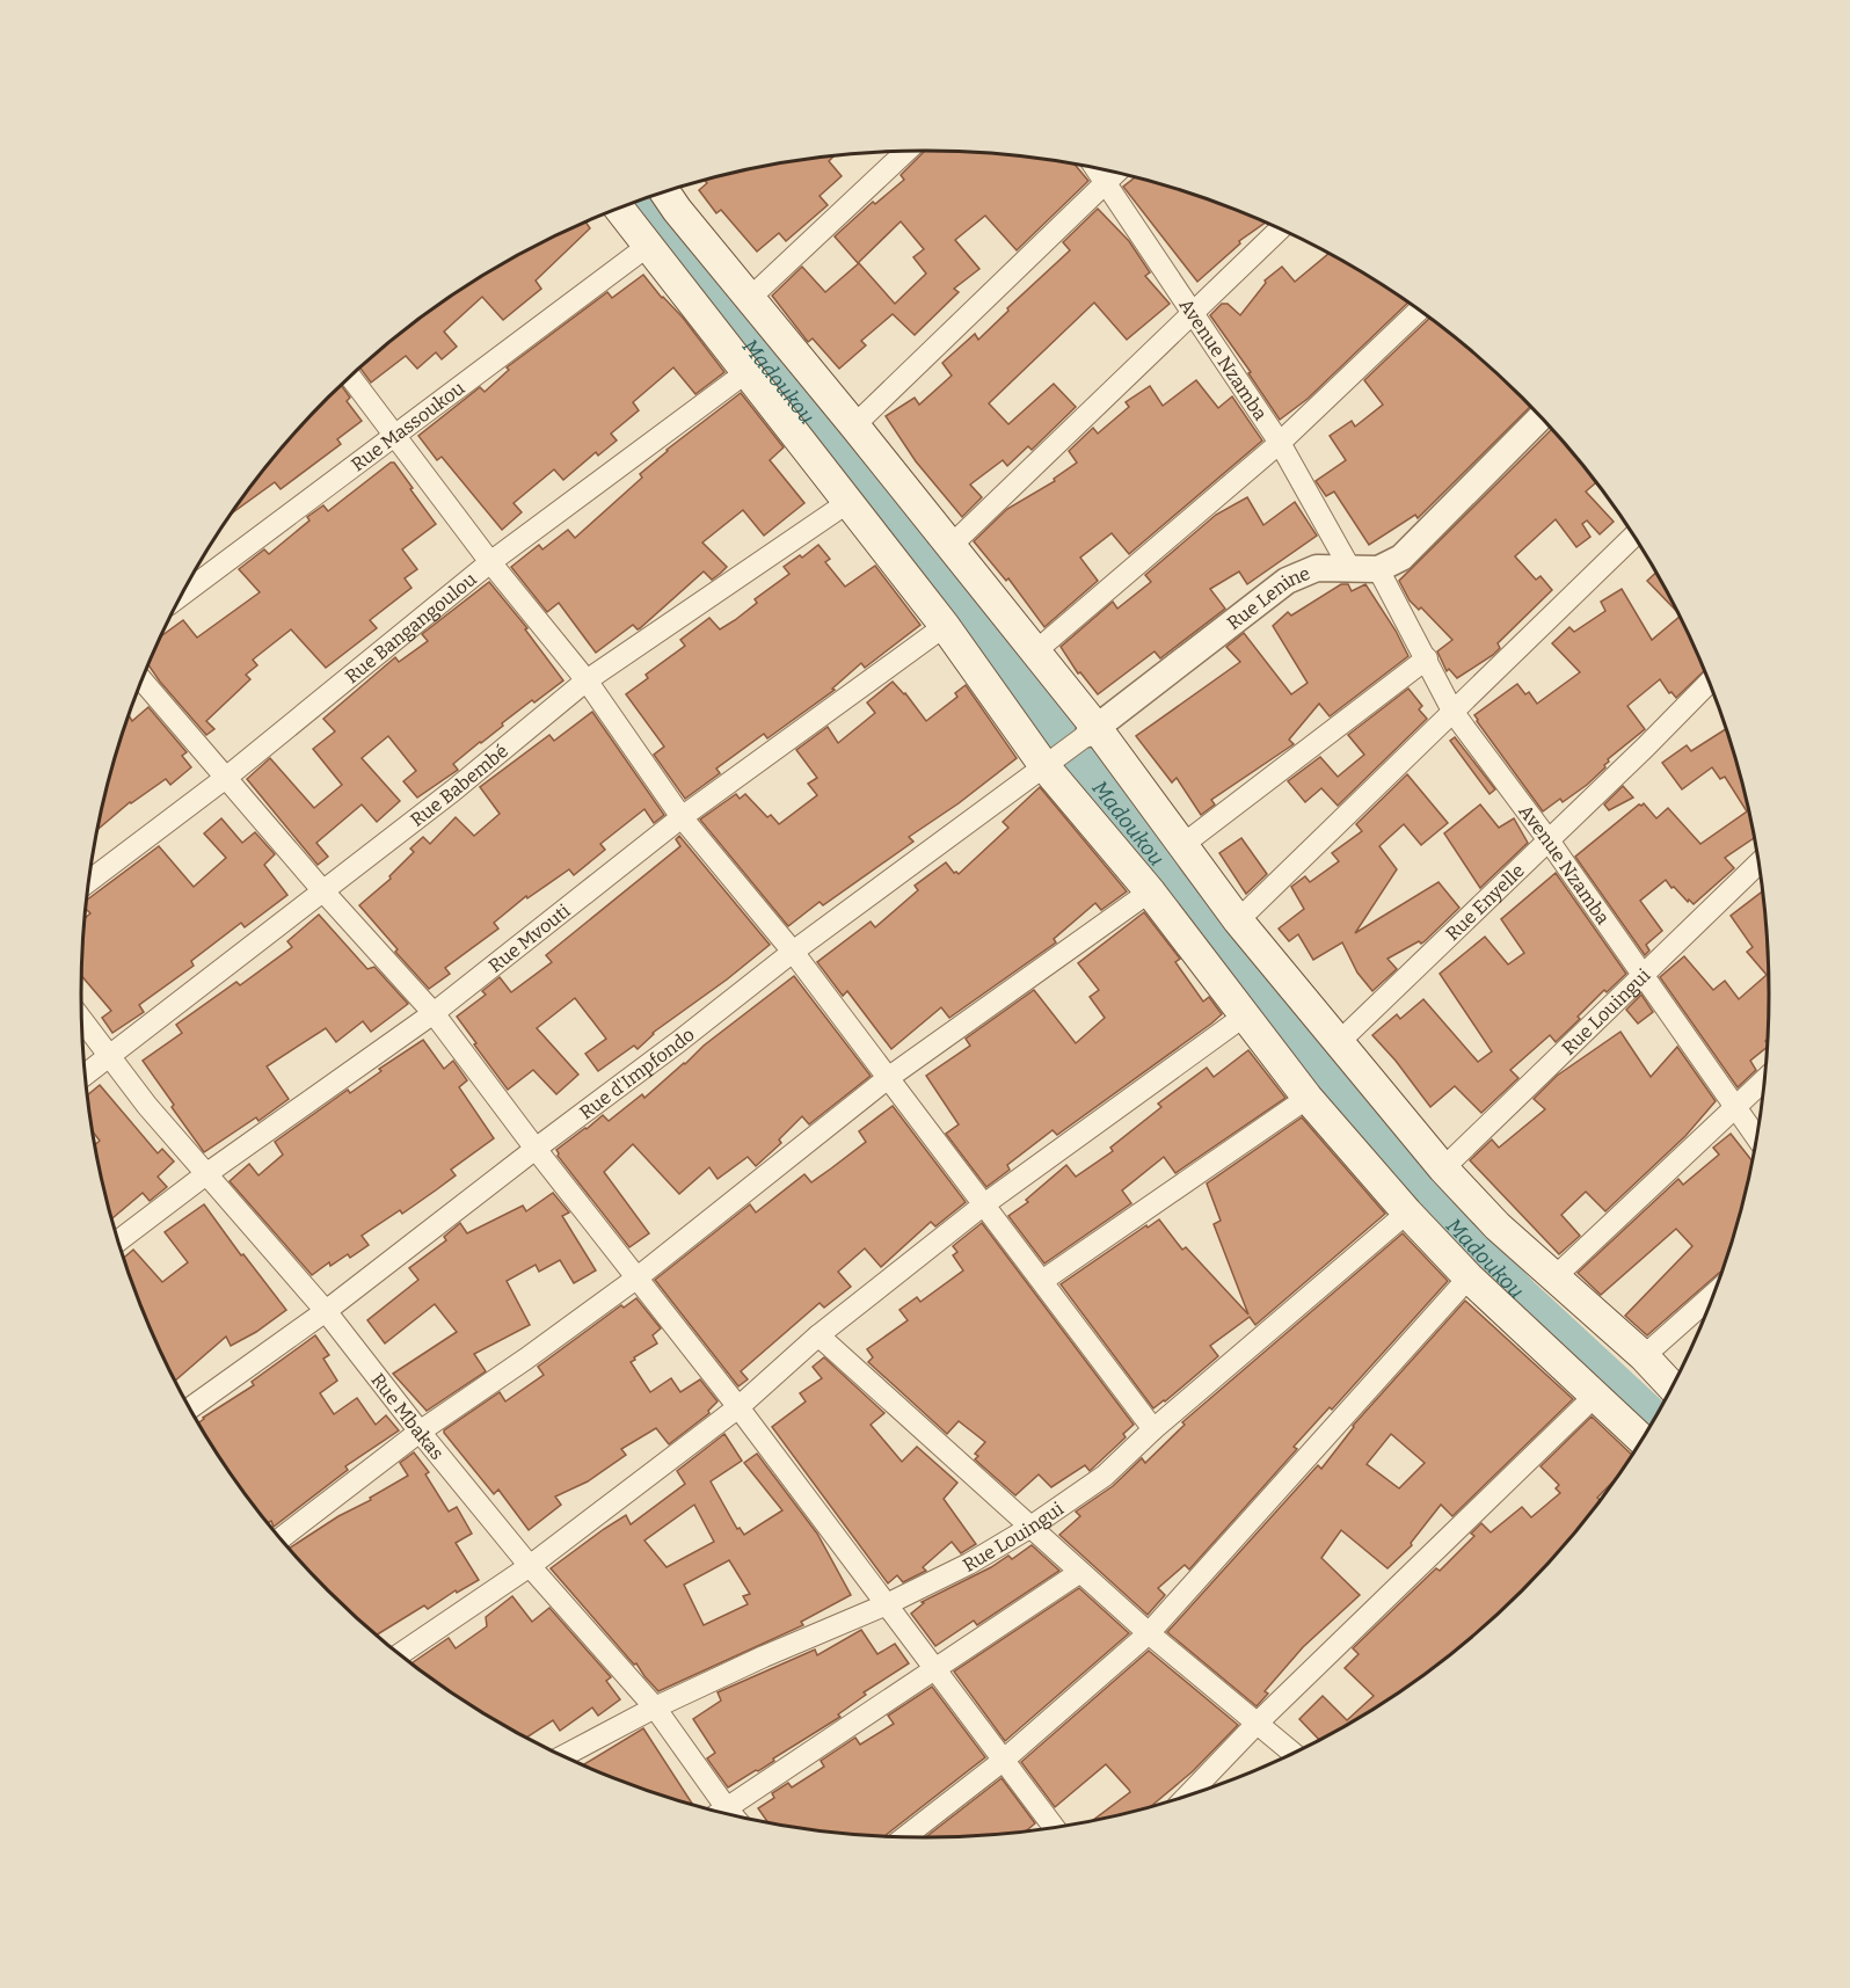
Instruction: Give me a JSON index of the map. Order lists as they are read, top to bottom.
{
  "streets": {
    "street": [
      "Avenue Nzamba",
      "Rue Massoukou",
      "Rue Lenine",
      "Rue Bangangoulou",
      "Rue Babembé",
      "Rue Enyelle",
      "Rue Mvouti",
      "Rue Louingui",
      "Rue d'Impfondo",
      "Rue Mbakas"
    ]
  },
  "crossings": [
    ["Avenue Nzamba", "Rue Lenine"],
    ["Avenue Nzamba", "Rue Enyelle"],
    ["Avenue Nzamba", "Rue Louingui"],
    ["Rue Lenine", "Rue d'Impfondo"],
    ["Rue Babembé", "Rue Mbakas"],
    ["Rue Mvouti", "Rue Mbakas"],
    ["Rue Louingui", "Rue Mbakas"],
    ["Rue d'Impfondo", "Rue Mbakas"]
  ],
  "water": ["Madoukou"]
}
